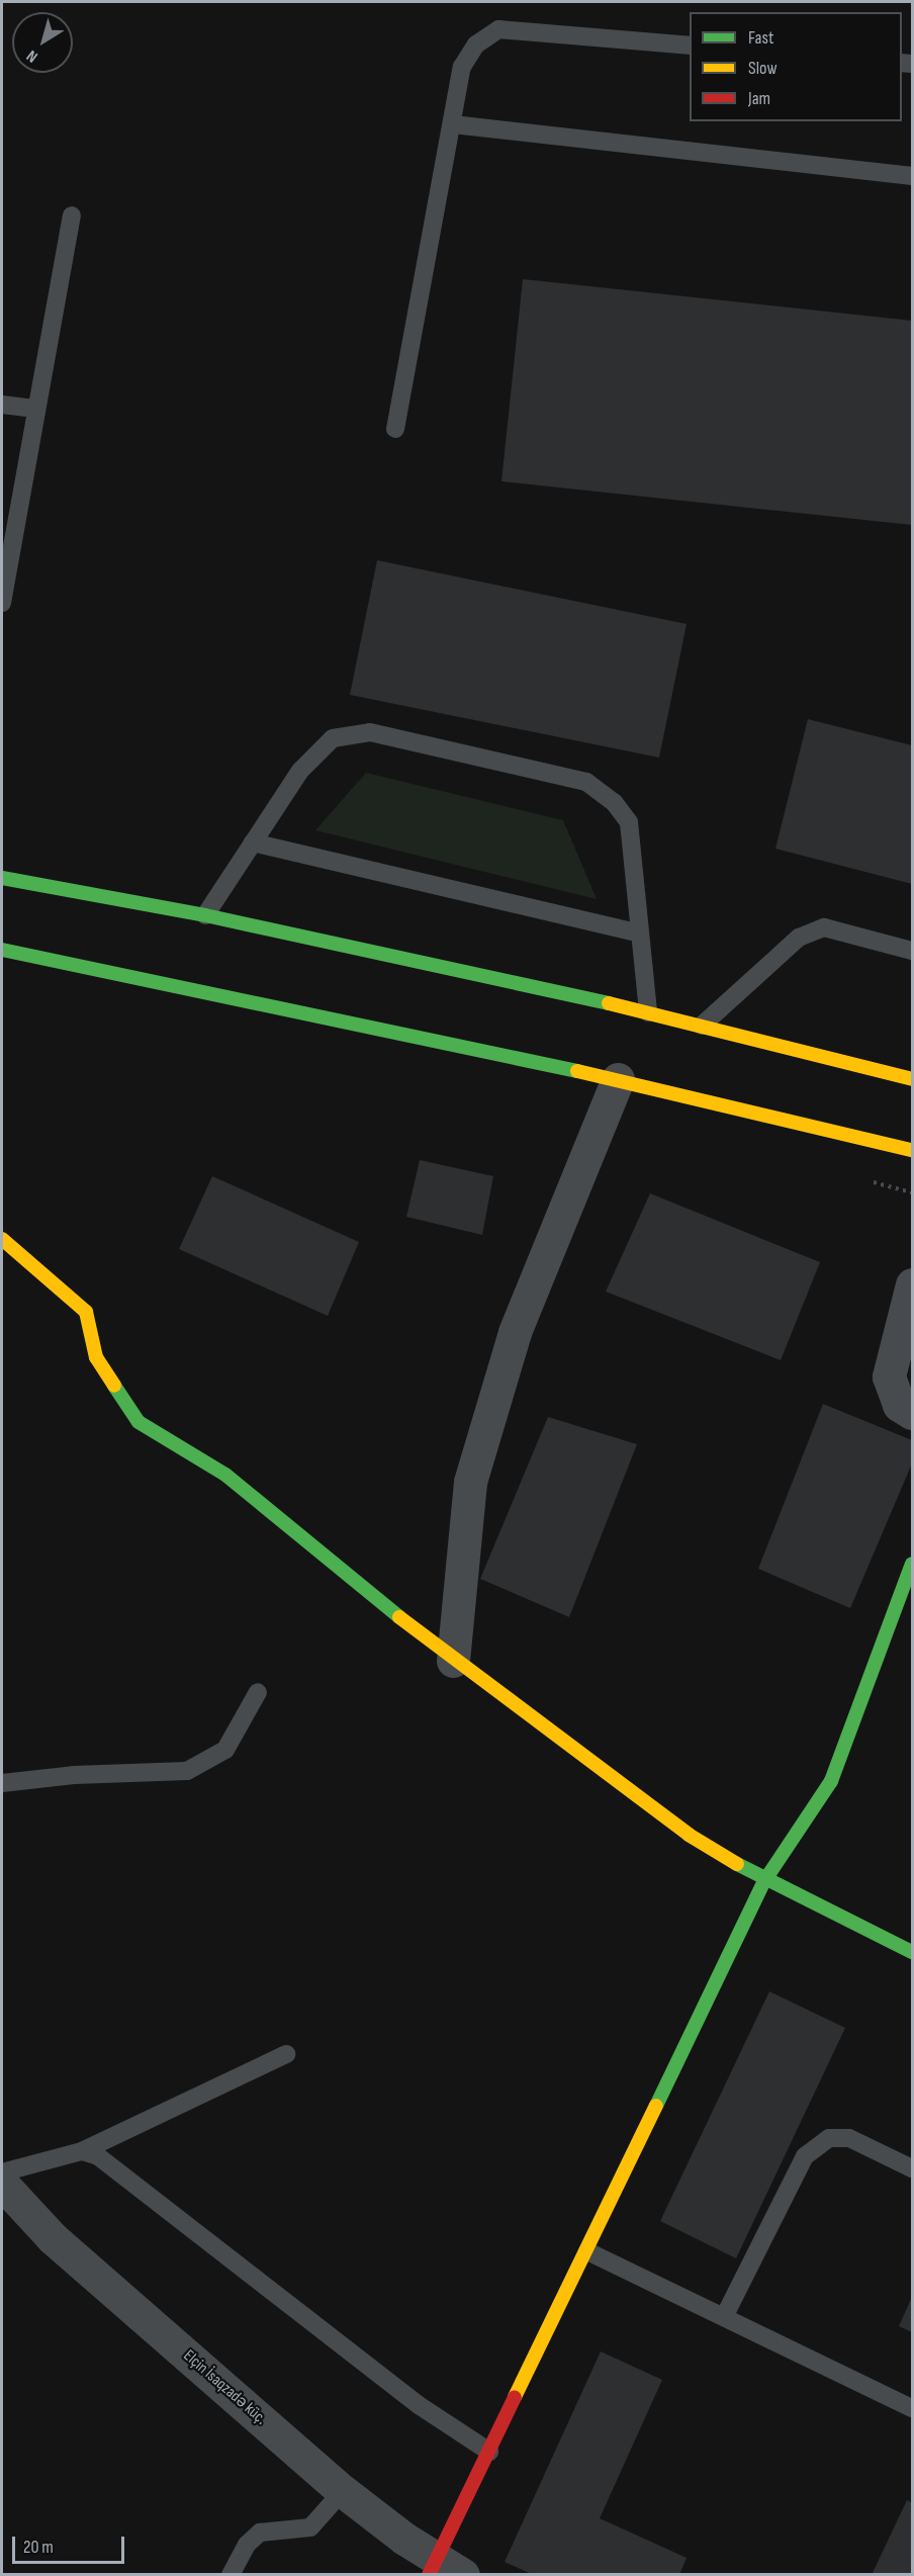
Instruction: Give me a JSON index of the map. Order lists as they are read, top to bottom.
{
  "streets": {
    "street": ["Elçin İsaqzadə küç."]
  },
  "legend": ["Fast", "Slow", "Jam"],
  "scale_bar": "20 m",
  "north": "bottom left"
}
